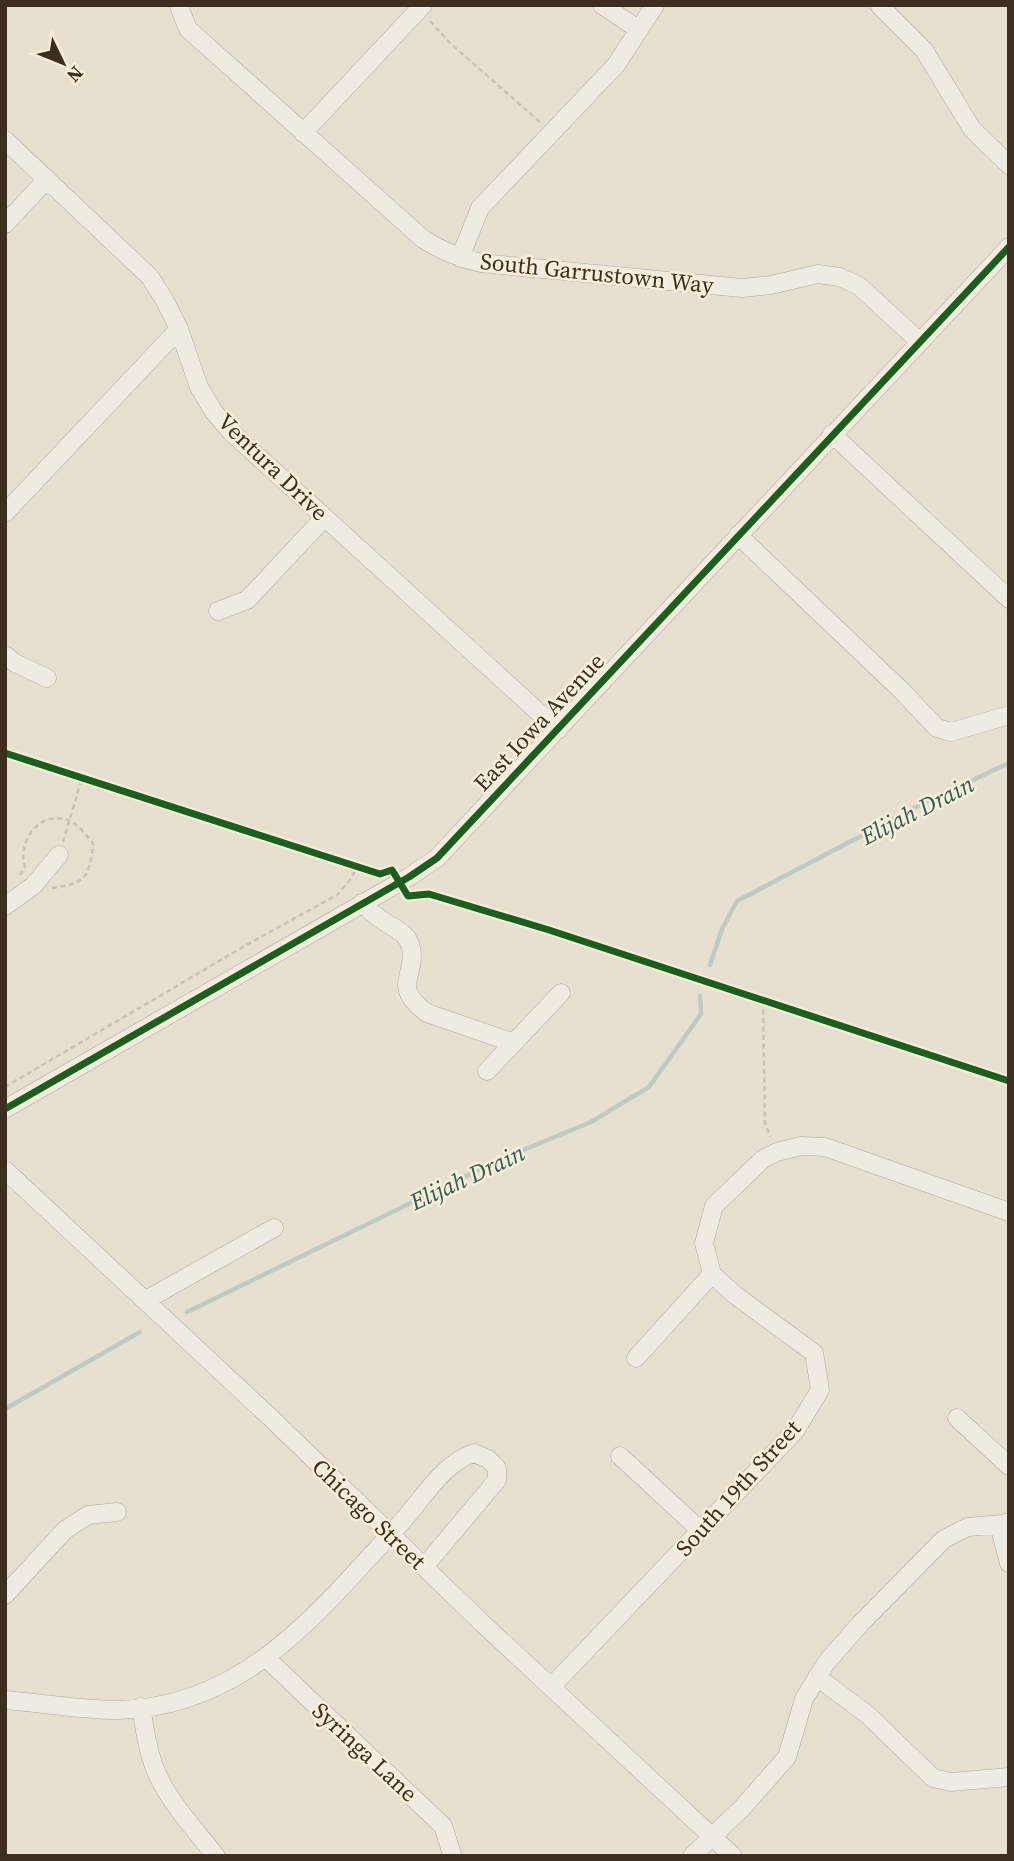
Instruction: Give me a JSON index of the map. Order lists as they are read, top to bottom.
{
  "streets": {
    "street": [
      "South Garrustown Way",
      "Ventura Drive",
      "East Iowa Avenue",
      "South 19th Street",
      "Chicago Street",
      "Syringa Lane"
    ]
  },
  "crossings": [
    ["South Garrustown Way", "East Iowa Avenue"],
    ["Ventura Drive", "East Iowa Avenue"],
    ["South 19th Street", "Chicago Street"]
  ],
  "water": ["Elijah Drain"],
  "north": "bottom right"
}
